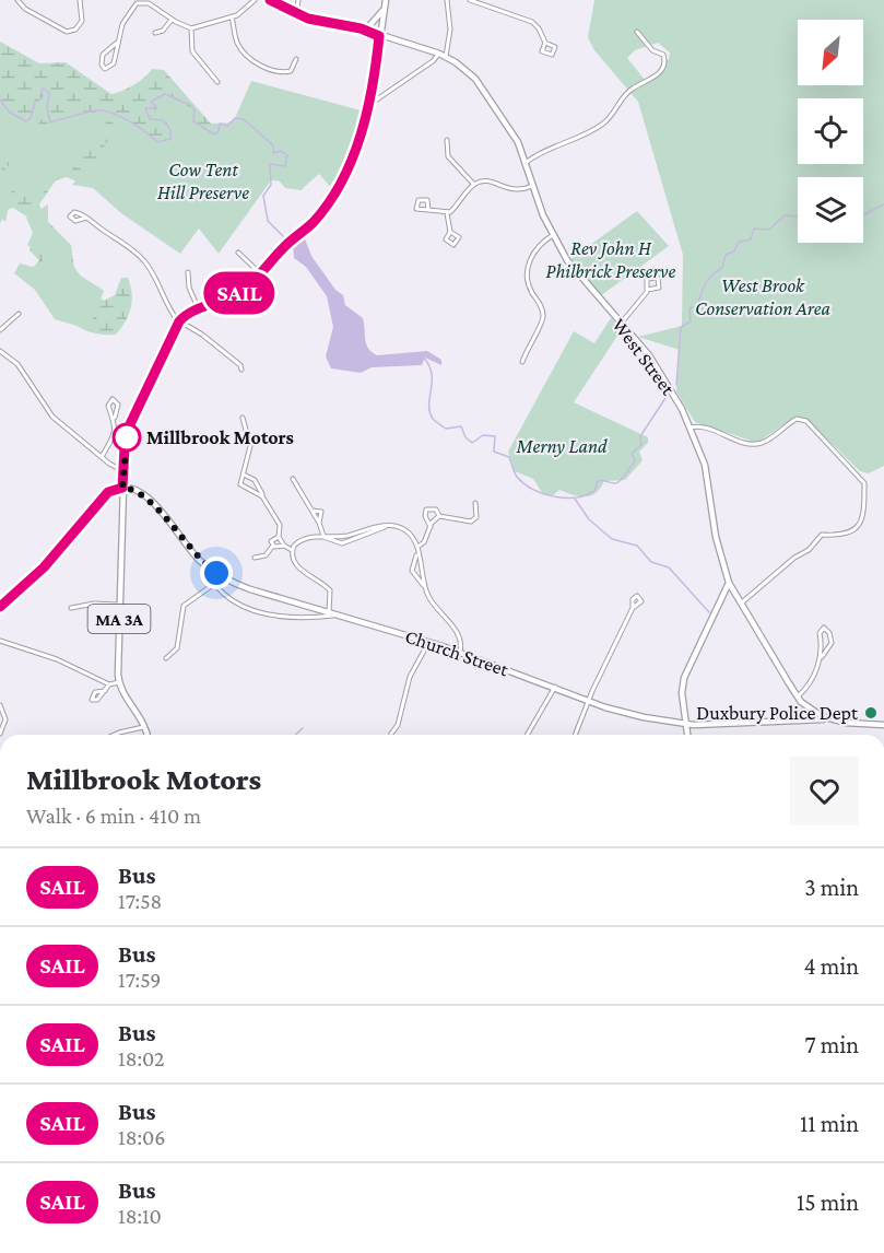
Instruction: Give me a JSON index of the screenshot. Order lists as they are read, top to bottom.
{
  "streets": {
    "main road": ["West Street", "MA 3A", "Church Street"]
  },
  "crossings": [
    ["West Street", "MA 3A"],
    ["West Street", "Church Street"],
    ["MA 3A", "Church Street"]
  ],
  "parks": [
    "Cow Tent Hill Preserve",
    "Rev John H Philbrick Preserve",
    "West Brook Conservation Area",
    "Merny Land"
  ],
  "places": ["Millbrook Motors", "Duxbury Police Dept"],
  "lines": ["bus line SAIL"],
  "north": "bottom left",
  "page": {
    "on_map": "SAIL",
    "heading": ["Millbrook Motors", "Walk · 6 min · 410 m"],
    "list": [
      {
        "mark": "SAIL",
        "name": "Bus",
        "note": "17:58",
        "value": "3 min"
      },
      {
        "mark": "SAIL",
        "name": "Bus",
        "note": "17:59",
        "value": "4 min"
      },
      {
        "mark": "SAIL",
        "name": "Bus",
        "note": "18:02",
        "value": "7 min"
      },
      {
        "mark": "SAIL",
        "name": "Bus",
        "note": "18:06",
        "value": "11 min"
      },
      {
        "mark": "SAIL",
        "name": "Bus",
        "note": "18:10",
        "value": "15 min"
      }
    ]
  }
}
